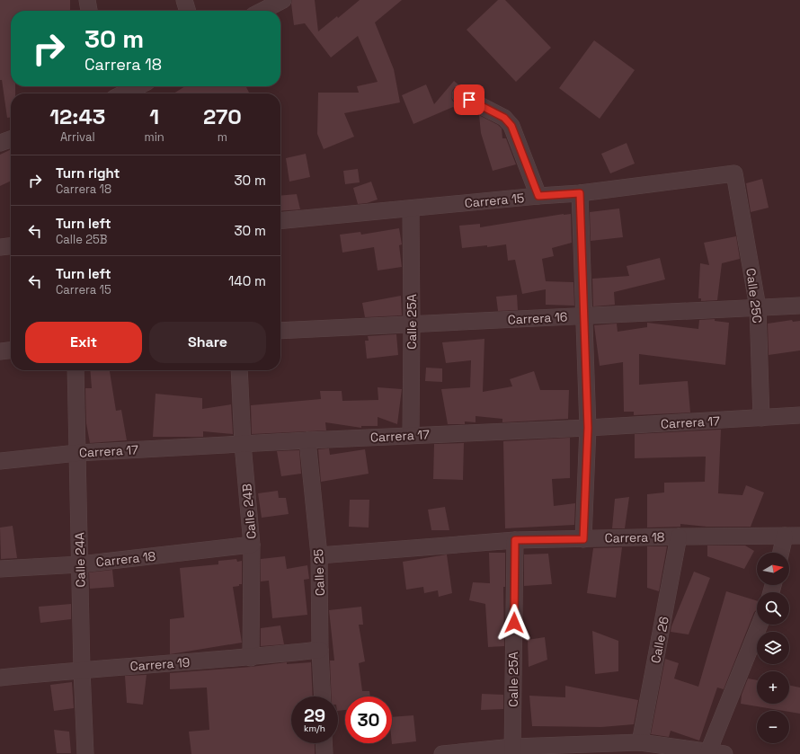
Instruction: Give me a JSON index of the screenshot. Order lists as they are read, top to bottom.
{
  "streets": {
    "street": [
      "Carrera 15",
      "Calle 25C",
      "Carrera 16",
      "Calle 25A",
      "Carrera 17",
      "Calle 24B",
      "Carrera 18",
      "Calle 24A",
      "Calle 25",
      "Calle 26",
      "Carrera 19"
    ]
  },
  "crossings": [
    ["Carrera 15", "Calle 25C"],
    ["Carrera 15", "Calle 25A"],
    ["Calle 25C", "Carrera 16"],
    ["Calle 25C", "Carrera 17"],
    ["Carrera 16", "Calle 25A"],
    ["Calle 25A", "Carrera 17"],
    ["Calle 25A", "Carrera 18"],
    ["Carrera 17", "Calle 24B"],
    ["Carrera 17", "Calle 24A"],
    ["Carrera 17", "Calle 25"],
    ["Calle 24B", "Carrera 18"],
    ["Calle 24B", "Carrera 19"],
    ["Carrera 18", "Calle 24A"],
    ["Carrera 18", "Calle 25"],
    ["Carrera 18", "Calle 26"],
    ["Calle 24A", "Carrera 19"],
    ["Calle 25", "Carrera 19"]
  ],
  "north": "right",
  "page": {
    "turn": ["30 m", "Carrera 18"],
    "eta": [
      "12:43",
      "Arrival",
      "1",
      "min",
      "270",
      "m"
    ],
    "list": [
      {
        "name": "Turn right",
        "note": "Carrera 18",
        "value": "30 m"
      },
      {
        "name": "Turn left",
        "note": "Calle 25B",
        "value": "30 m"
      },
      {
        "name": "Turn left",
        "note": "Carrera 15",
        "value": "140 m"
      }
    ],
    "buttons": ["Exit", "Share"],
    "map_buttons": ["+", "−"],
    "speed": "29 km/h",
    "limit": "30"
  }
}
